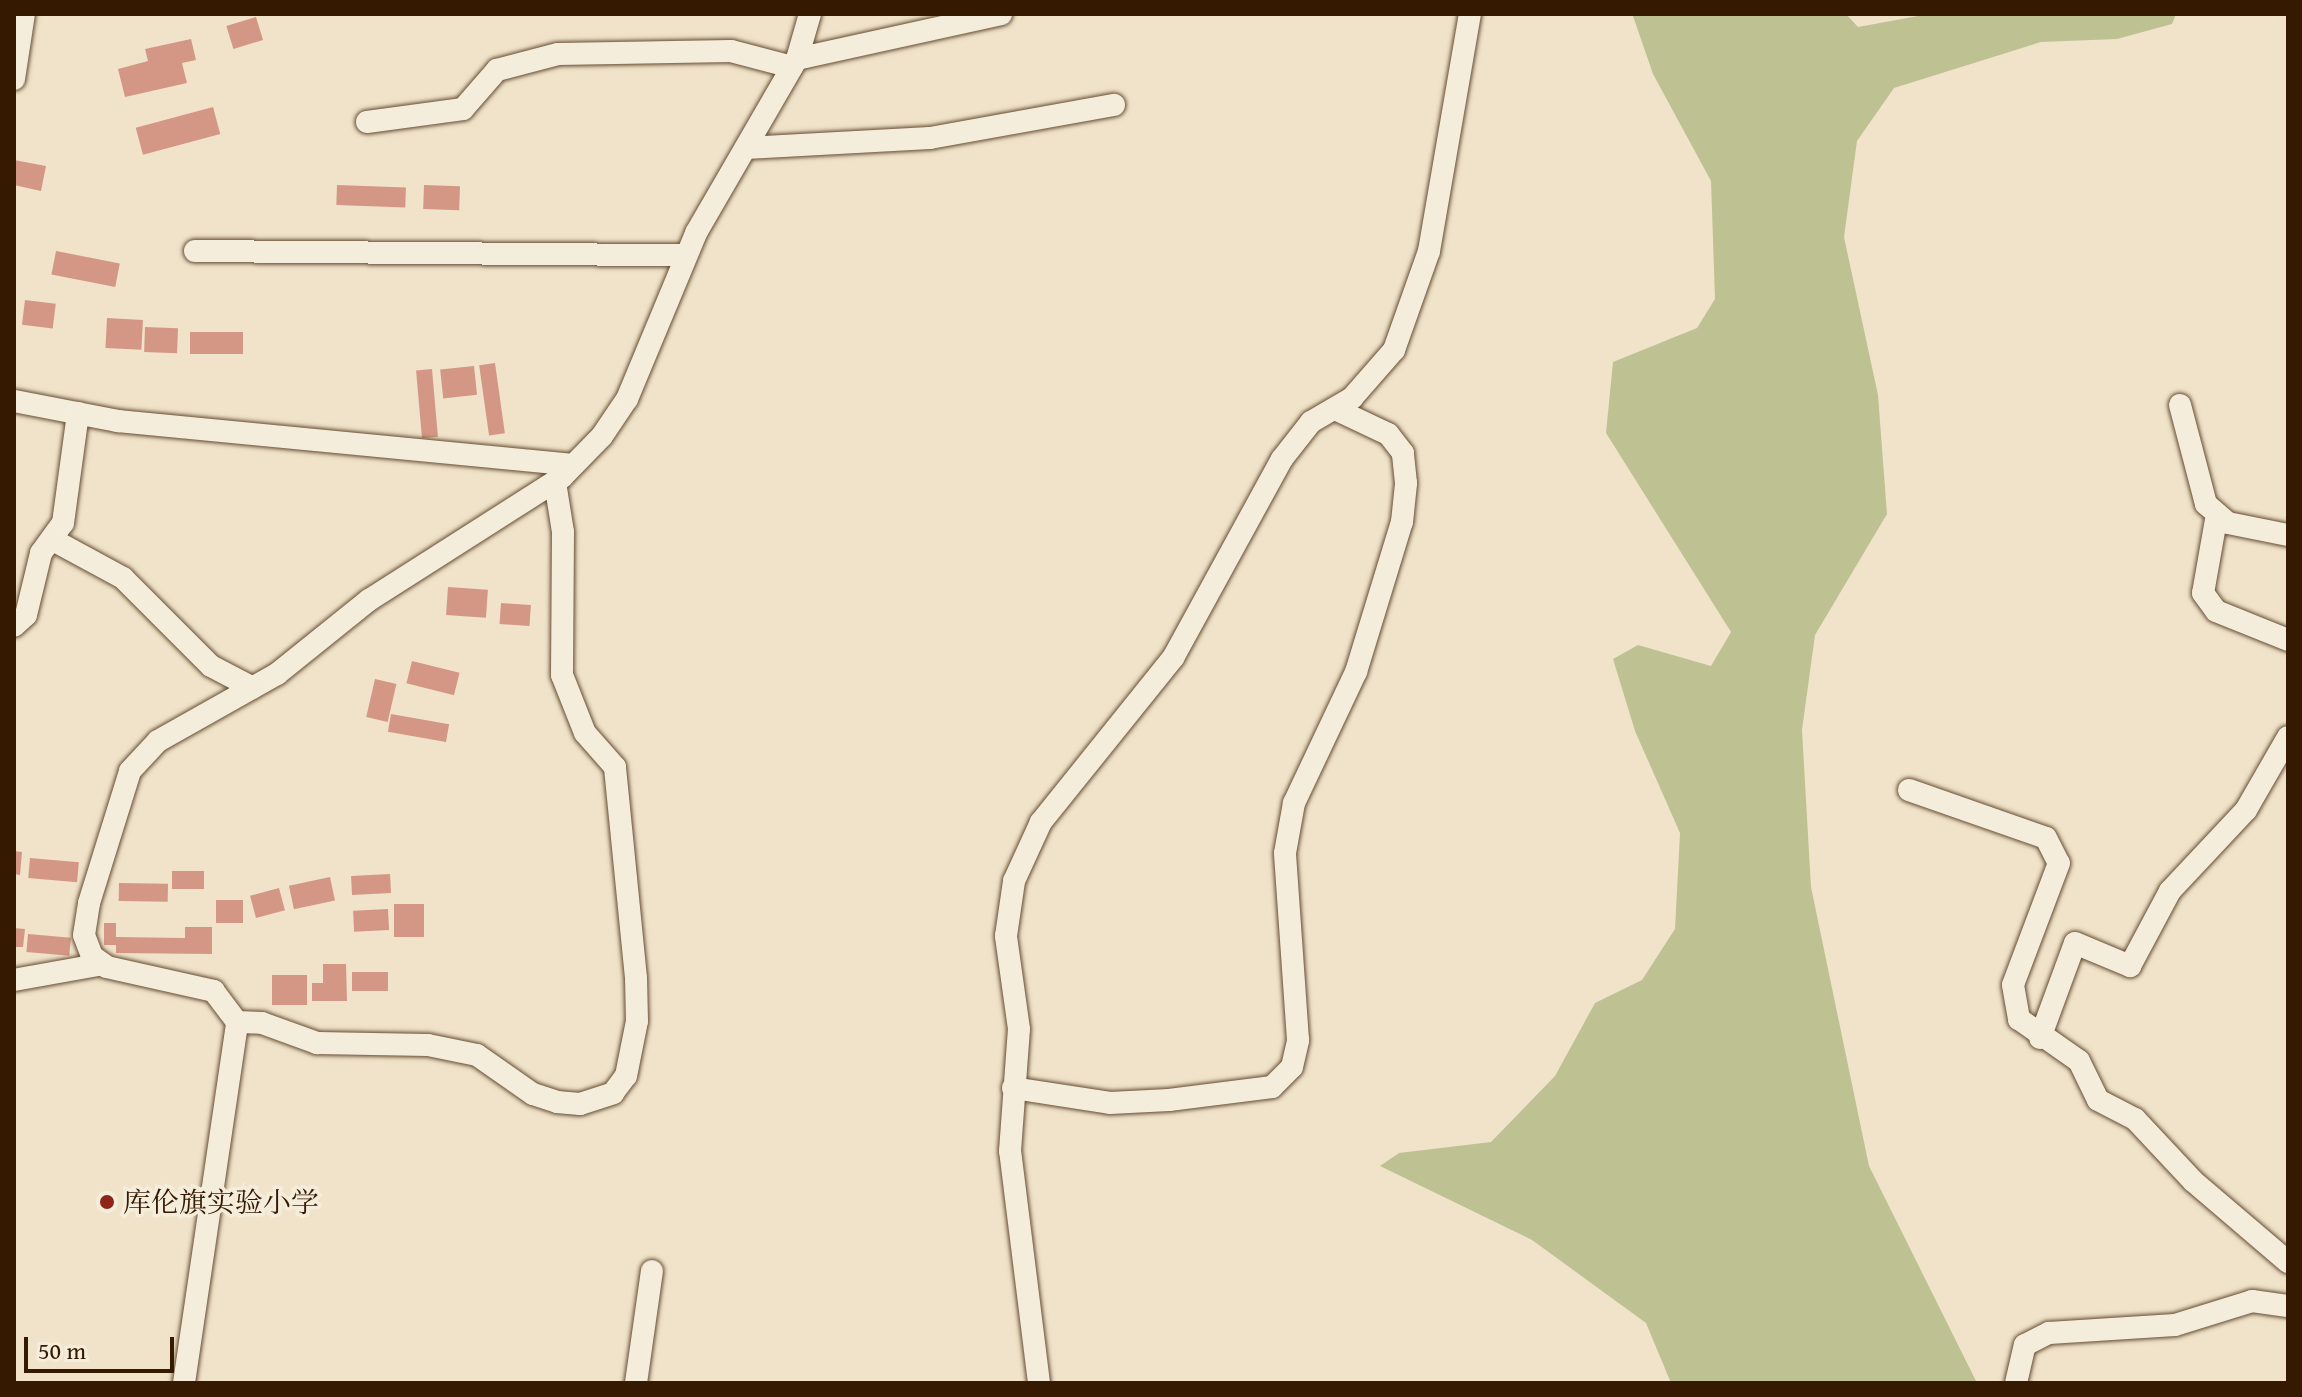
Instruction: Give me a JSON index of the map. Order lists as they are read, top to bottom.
{
  "places": ["库伦旗实验小学"],
  "scale_bar": "50 m"
}
